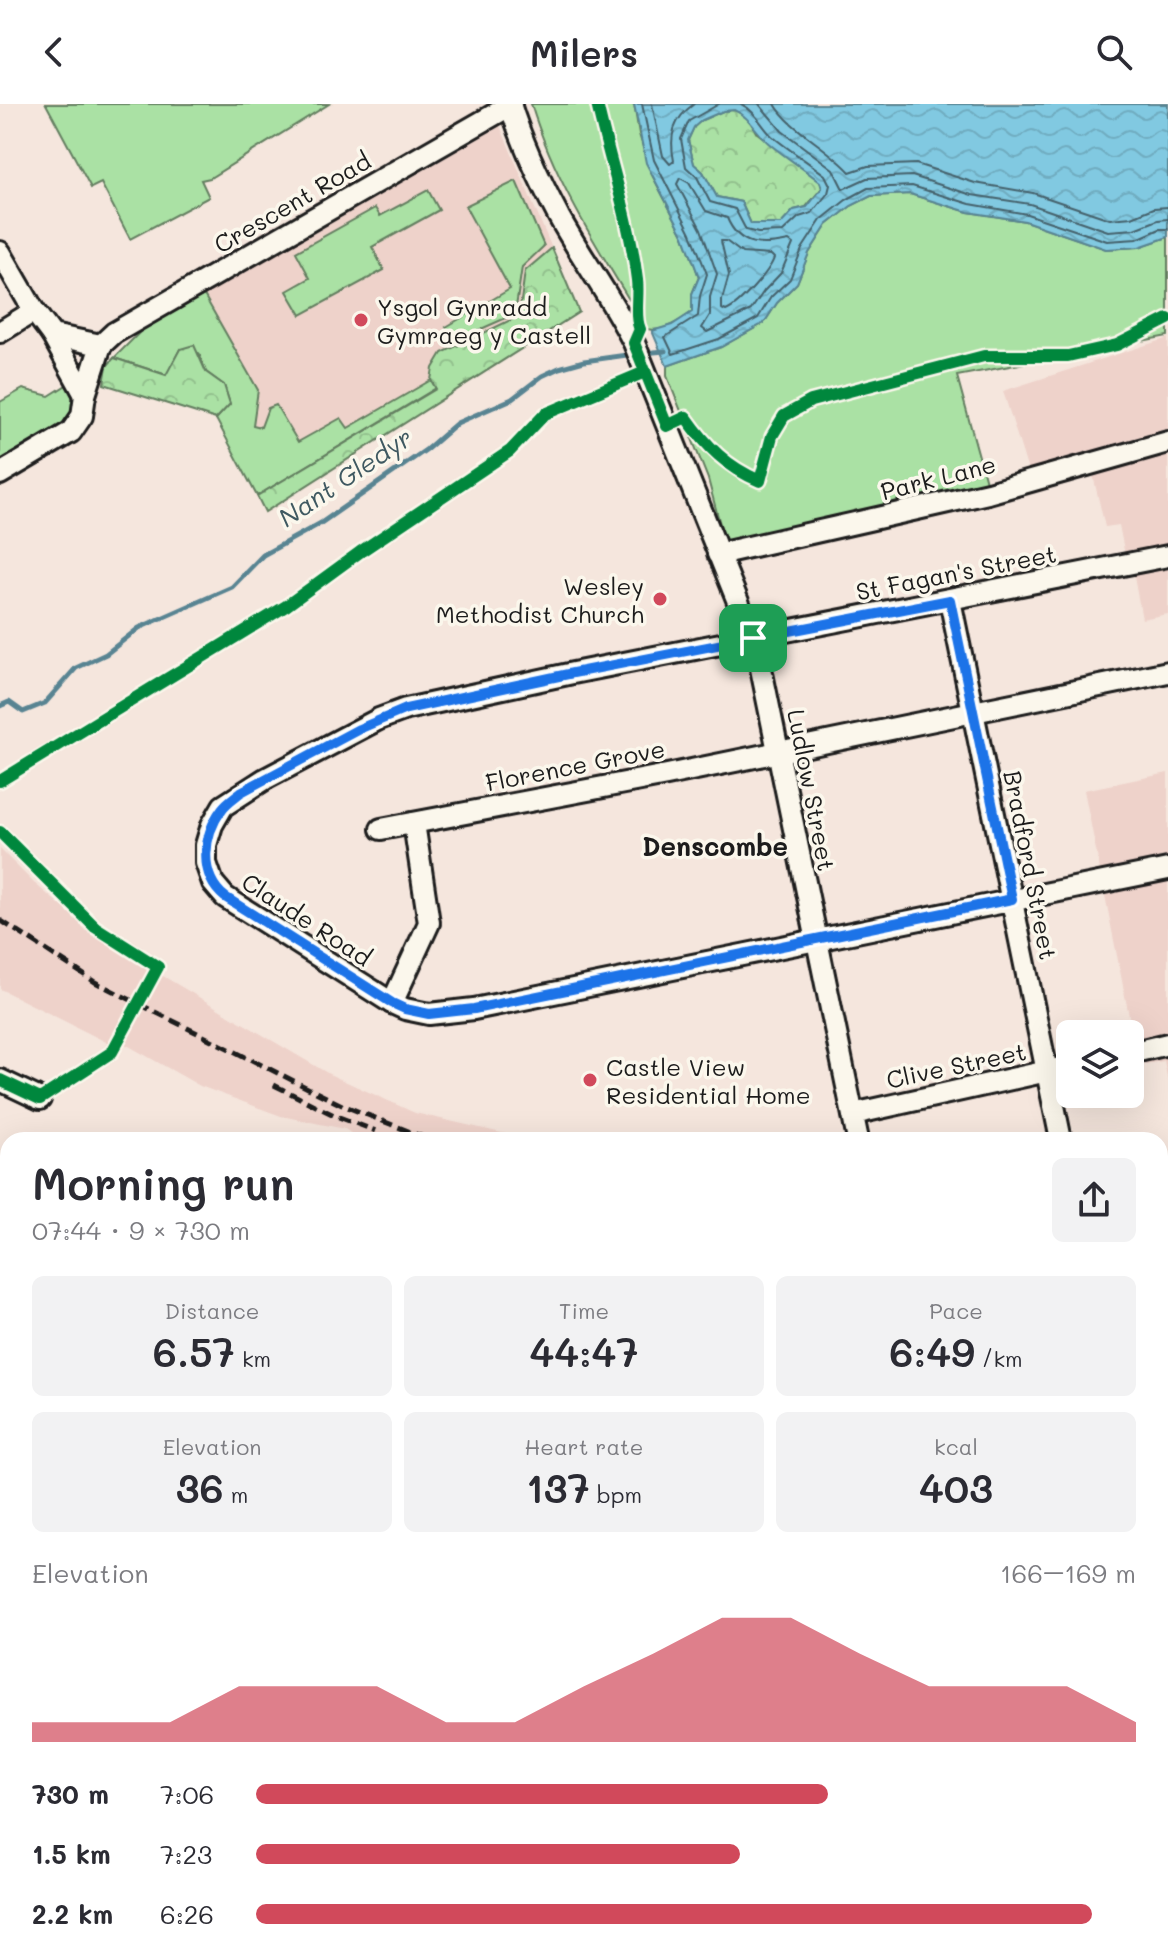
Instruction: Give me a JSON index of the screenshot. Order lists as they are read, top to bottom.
{
  "streets": {
    "street": [
      "Crescent Road",
      "Park Lane",
      "St Fagan's Street",
      "Florence Grove",
      "Ludlow Street",
      "Bradford Street",
      "Claude Road",
      "Clive Street"
    ]
  },
  "crossings": [
    ["Crescent Road", "Ludlow Street"],
    ["Park Lane", "Ludlow Street"],
    ["St Fagan's Street", "Ludlow Street"],
    ["St Fagan's Street", "Bradford Street"],
    ["St Fagan's Street", "Claude Road"],
    ["Florence Grove", "Ludlow Street"],
    ["Florence Grove", "Bradford Street"],
    ["Ludlow Street", "Claude Road"],
    ["Ludlow Street", "Clive Street"],
    ["Bradford Street", "Claude Road"],
    ["Bradford Street", "Clive Street"]
  ],
  "districts": ["Denscombe"],
  "water": ["Nant Gledyr"],
  "places": ["Ysgol Gynradd Gymraeg y Castell", "Wesley Methodist Church", "Castle View Residential Home"],
  "page": {
    "header": "Milers",
    "heading": ["Morning run", "07:44 · 9 × 730 m"],
    "stats": [
      ["Distance", "6.57 km"],
      ["Time", "44:47"],
      ["Pace", "6:49 /km"],
      ["Elevation", "36 m"],
      ["Heart rate", "137 bpm"],
      ["kcal", "403"]
    ],
    "chart": ["Elevation", "166–169 m"],
    "list": [
      {
        "name": "730 m",
        "note": "7:06"
      },
      {
        "name": "1.5 km",
        "note": "7:23"
      },
      {
        "name": "2.2 km",
        "note": "6:26"
      }
    ]
  }
}
